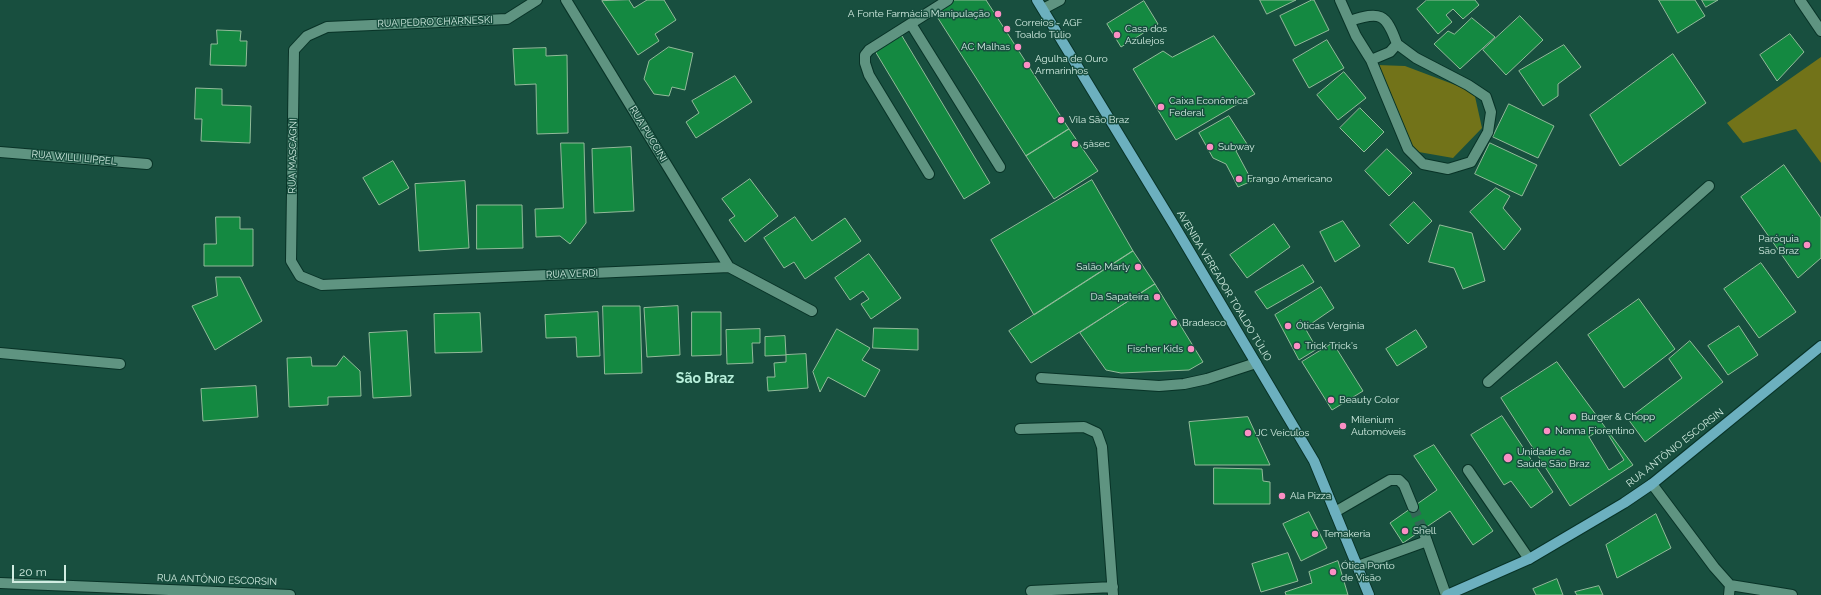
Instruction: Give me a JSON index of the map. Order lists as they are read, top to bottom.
{
  "streets": {
    "main road": ["AVENIDA VEREADOR TOALDO TÚLIO", "RUA ANTÔNIO ESCORSIN"],
    "street": [
      "RUA PEDRO CHARNESKI",
      "RUA PUCCINI",
      "RUA MASCAGNI",
      "RUA WILLI LIPPEL",
      "RUA VERDI"
    ]
  },
  "crossings": [
    ["RUA PEDRO CHARNESKI", "RUA MASCAGNI"],
    ["RUA PUCCINI", "RUA VERDI"],
    ["RUA MASCAGNI", "RUA VERDI"]
  ],
  "districts": ["São Braz"],
  "places": [
    "A Fonte Farmácia Manipulação",
    "Correios - AGF Toaldo Túlio",
    "Casa dos Azulejos",
    "AC Malhas",
    "Agulha de Ouro Armarinhos",
    "Caixa Econômica Federal",
    "Vila São Braz",
    "5àsec",
    "Subway",
    "Frango Americano",
    "Paróquia São Braz",
    "Salão Marly",
    "Da Sapateira",
    "Bradesco",
    "Óticas Vergínia",
    "Trick Trick's",
    "Fischer Kids",
    "Beauty Color",
    "Burger & Chopp",
    "Milenium Automóveis",
    "Nonna Fiorentino",
    "JC Veículos",
    "Unidade de Saúde São Braz",
    "Ala Pizza",
    "Shell",
    "Temakeria",
    "Ótica Ponto de Visão"
  ],
  "scale_bar": "20 m"
}
